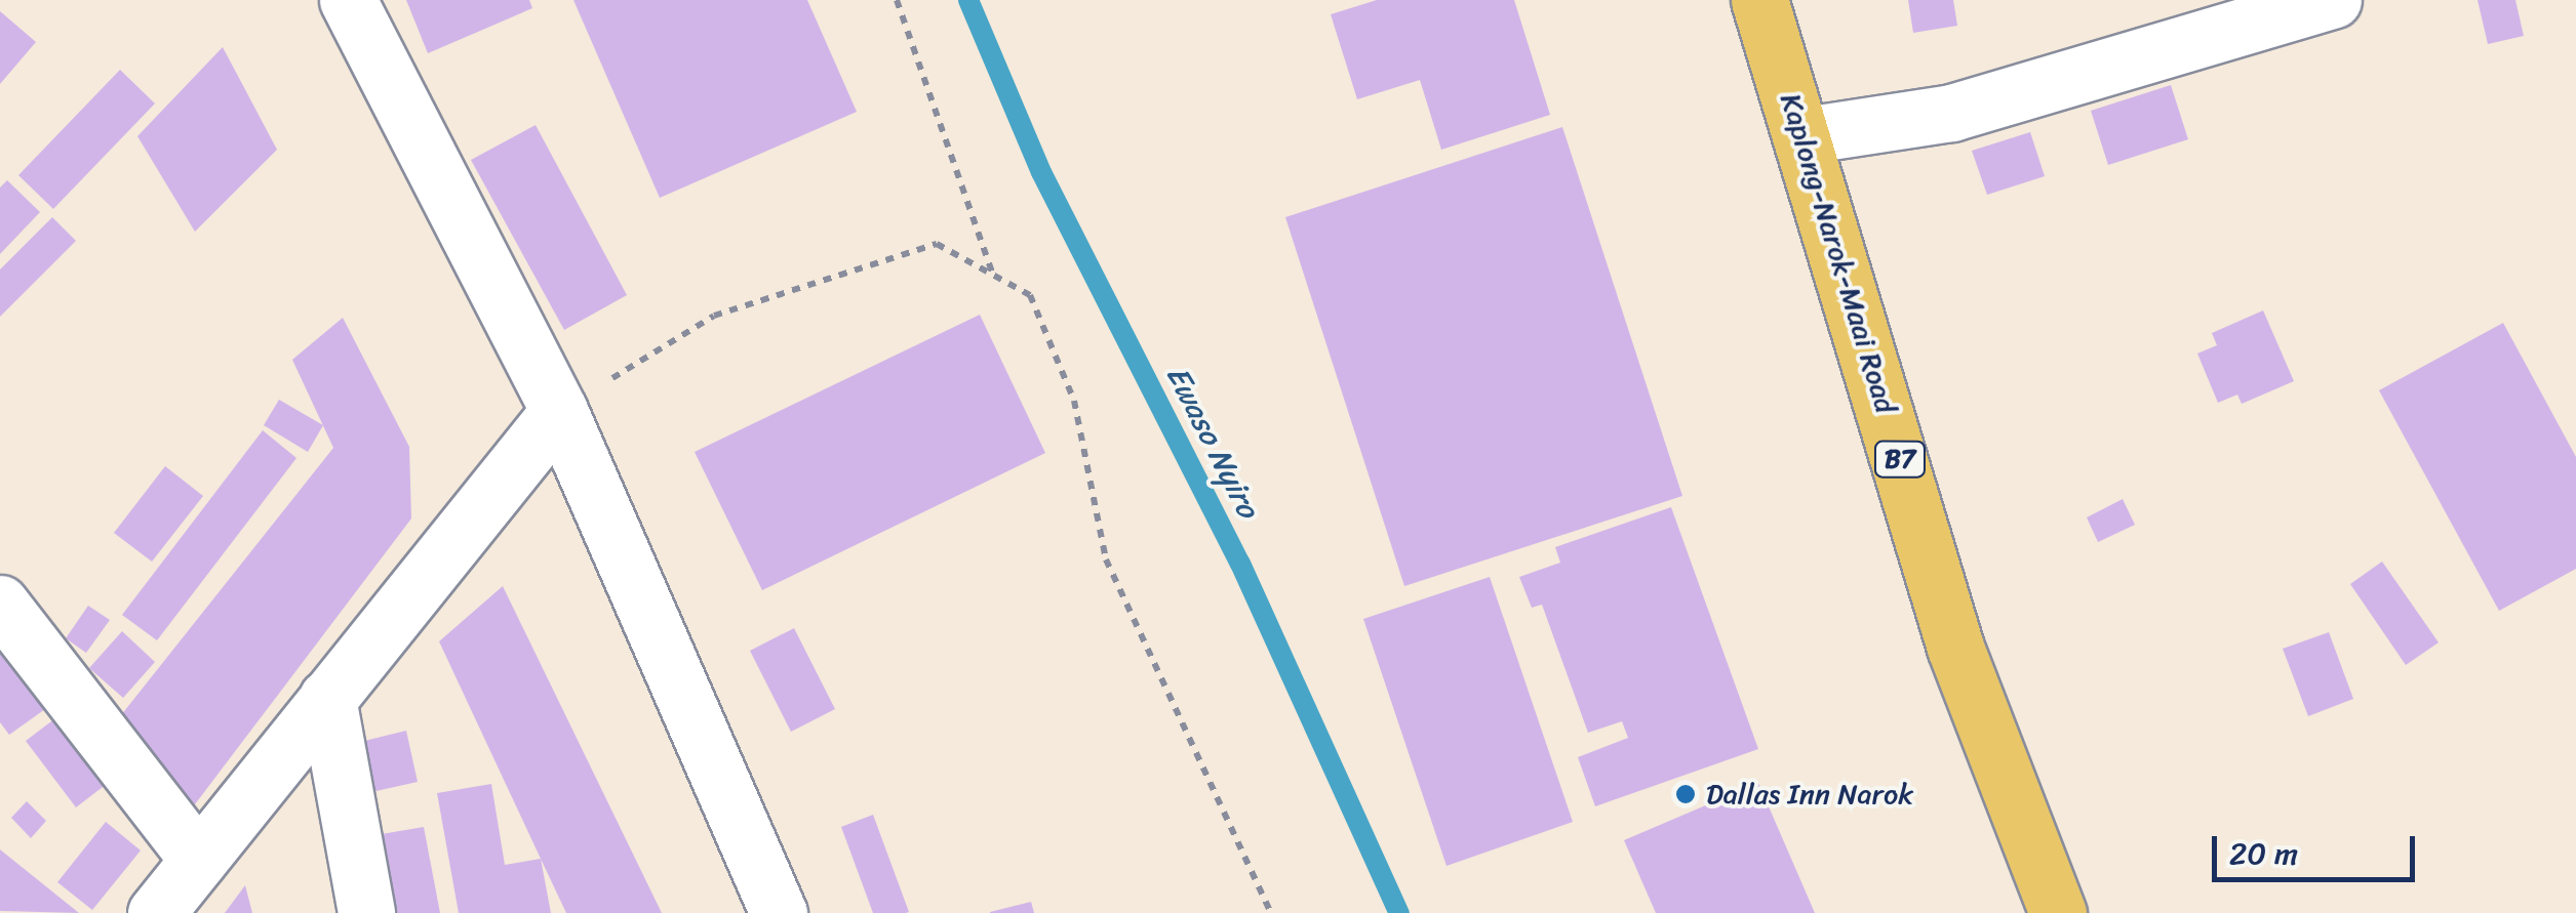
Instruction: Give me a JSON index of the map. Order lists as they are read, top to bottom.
{
  "streets": {
    "highway": ["Kaplong-Narok-Maai Road", "B7"]
  },
  "water": ["Ewaso Nyiro"],
  "places": ["Dallas Inn Narok"],
  "scale_bar": "20 m"
}
